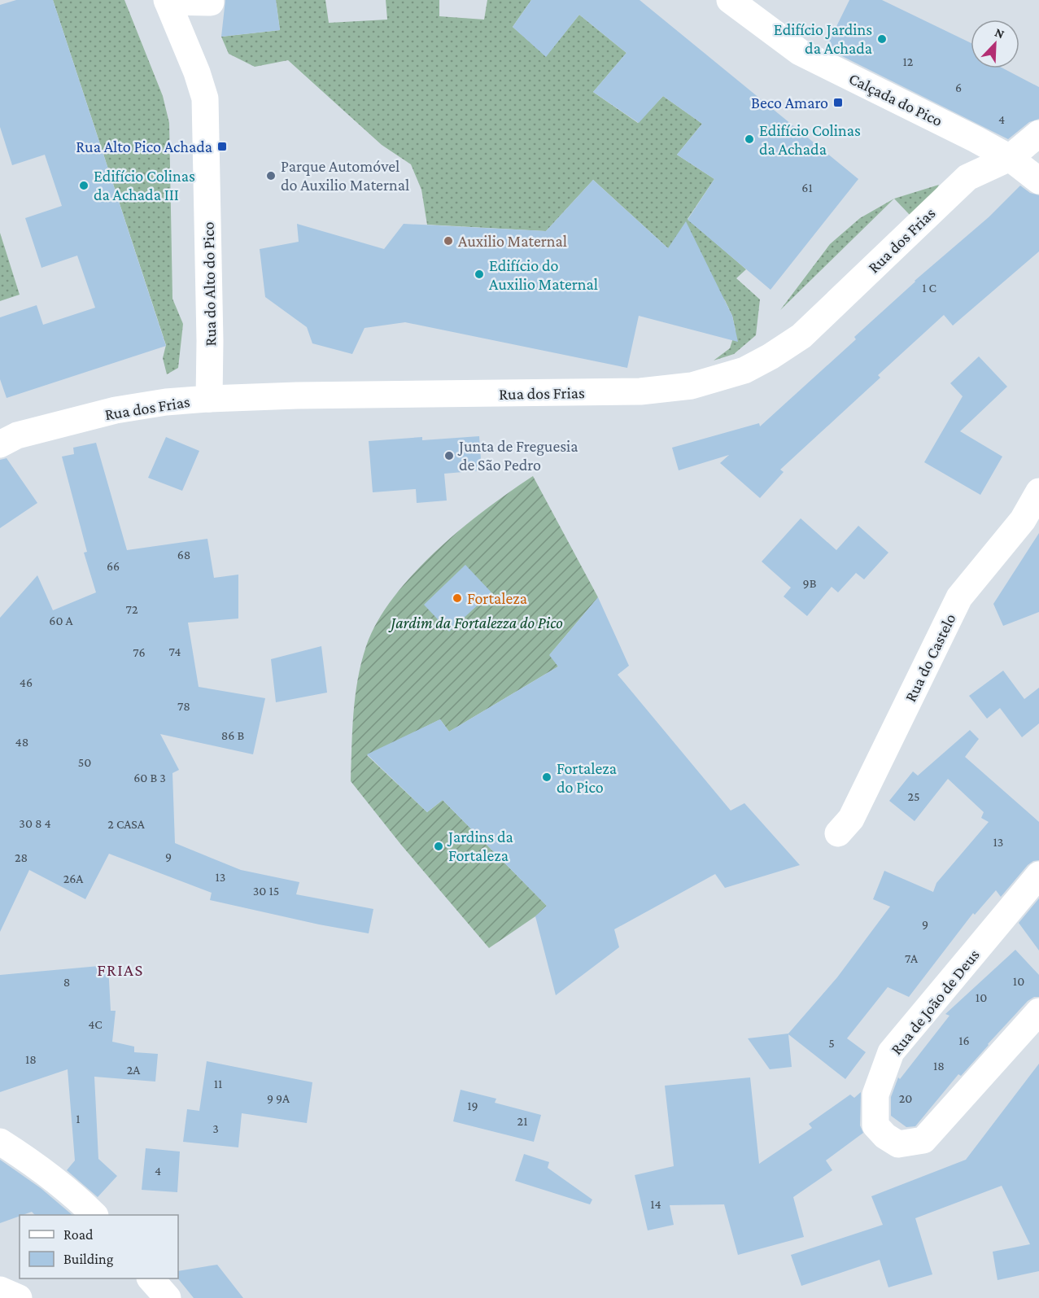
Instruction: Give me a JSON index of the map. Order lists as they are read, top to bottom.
{
  "streets": {
    "street": [
      "Calçada do Pico",
      "Rua dos Frias",
      "Rua do Alto do Pico",
      "Rua do Castelo",
      "Rua de João de Deus"
    ]
  },
  "crossings": [
    ["Calçada do Pico", "Rua dos Frias"],
    ["Rua dos Frias", "Rua do Alto do Pico"]
  ],
  "districts": ["FRIAS"],
  "parks": ["Jardim da Fortalezza do Pico"],
  "places": {
    "other": [
      "Edifício Jardins da Achada",
      "Edifício Colinas da Achada",
      "Parque Automóvel do Auxilio Maternal",
      "Edifício Colinas da Achada III",
      "Auxilio Maternal",
      "Edifício do Auxilio Maternal",
      "Junta de Freguesia de São Pedro",
      "Fortaleza",
      "Fortaleza do Pico",
      "Jardins da Fortaleza"
    ],
    "transit": ["Beco Amaro", "Rua Alto Pico Achada"]
  },
  "house_numbers": [
    "12",
    "6",
    "4",
    "61",
    "1 C",
    "68",
    "66",
    "9B",
    "72",
    "60 A",
    "74",
    "76",
    "46",
    "78",
    "86 B",
    "48",
    "50",
    "60 B 3",
    "25",
    "30 8 4",
    "2 CASA",
    "13",
    "9",
    "28",
    "13",
    "26A",
    "30 15",
    "9",
    "7A",
    "10",
    "8",
    "10",
    "4C",
    "16",
    "5",
    "18",
    "18",
    "2A",
    "11",
    "9 9A",
    "20",
    "19",
    "1",
    "21",
    "3",
    "4",
    "14"
  ],
  "legend": ["Road", "Building"],
  "north": "top right"
}
